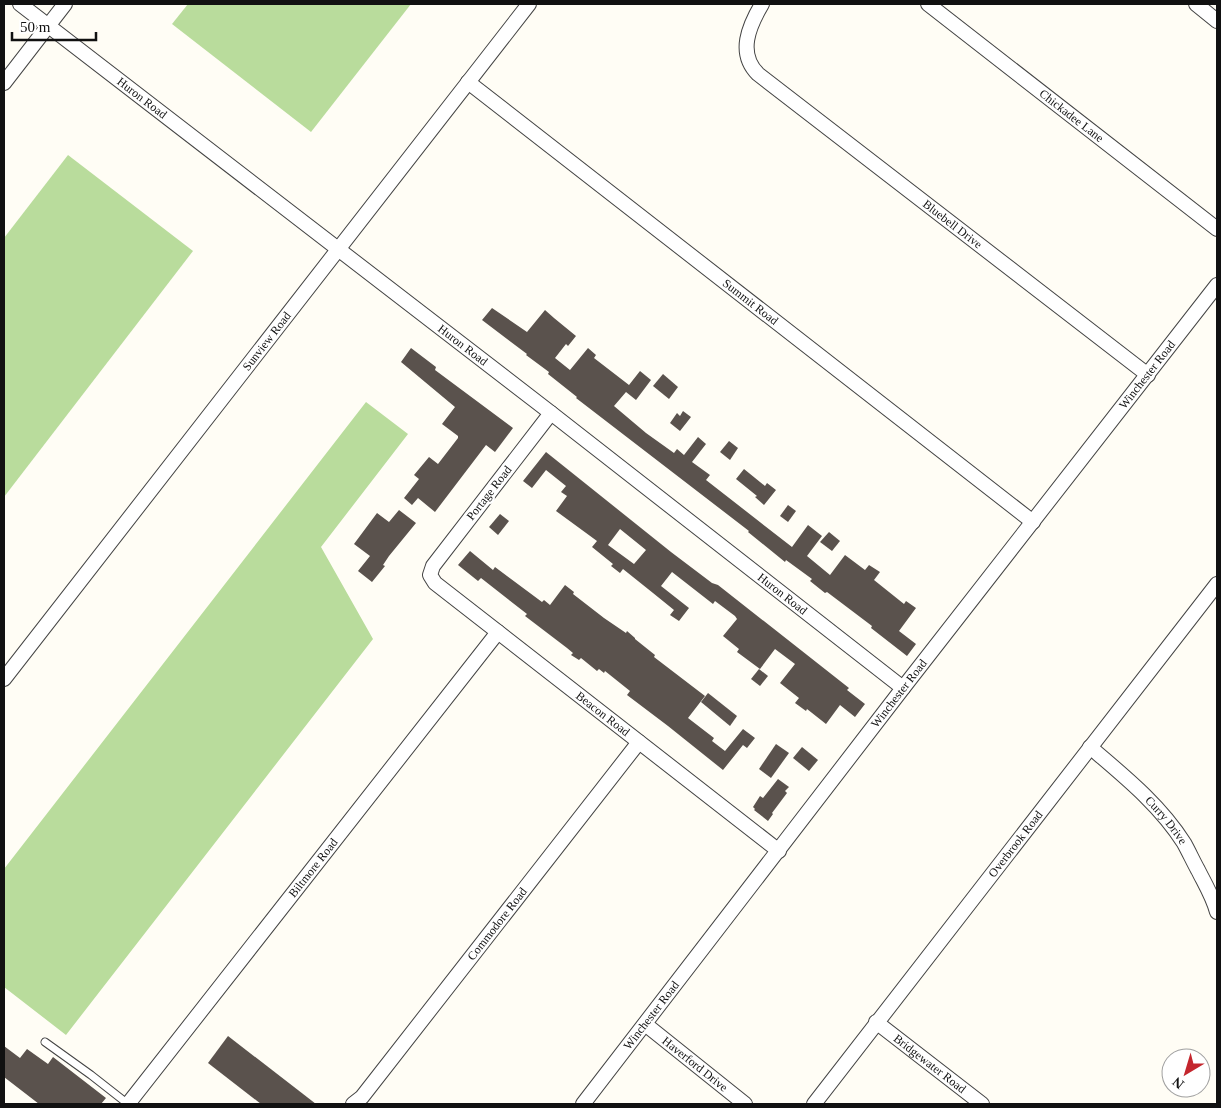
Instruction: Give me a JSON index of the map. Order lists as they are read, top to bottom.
{
  "streets": {
    "street": [
      "Huron Road",
      "Chickadee Lane",
      "Bluebell Drive",
      "Summit Road",
      "Sunview Road",
      "Winchester Road",
      "Portage Road",
      "Beacon Road",
      "Curry Drive",
      "Overbrook Road",
      "Biltmore Road",
      "Commodore Road",
      "Bridgewater Road",
      "Haverford Drive"
    ]
  },
  "crossings": [
    ["Huron Road", "Sunview Road"],
    ["Huron Road", "Winchester Road"],
    ["Huron Road", "Portage Road"],
    ["Bluebell Drive", "Winchester Road"],
    ["Summit Road", "Sunview Road"],
    ["Summit Road", "Winchester Road"],
    ["Winchester Road", "Beacon Road"],
    ["Winchester Road", "Haverford Drive"],
    ["Portage Road", "Beacon Road"],
    ["Beacon Road", "Biltmore Road"],
    ["Beacon Road", "Commodore Road"],
    ["Curry Drive", "Overbrook Road"],
    ["Overbrook Road", "Bridgewater Road"]
  ],
  "scale_bar": "50 m",
  "north": "bottom left"
}
